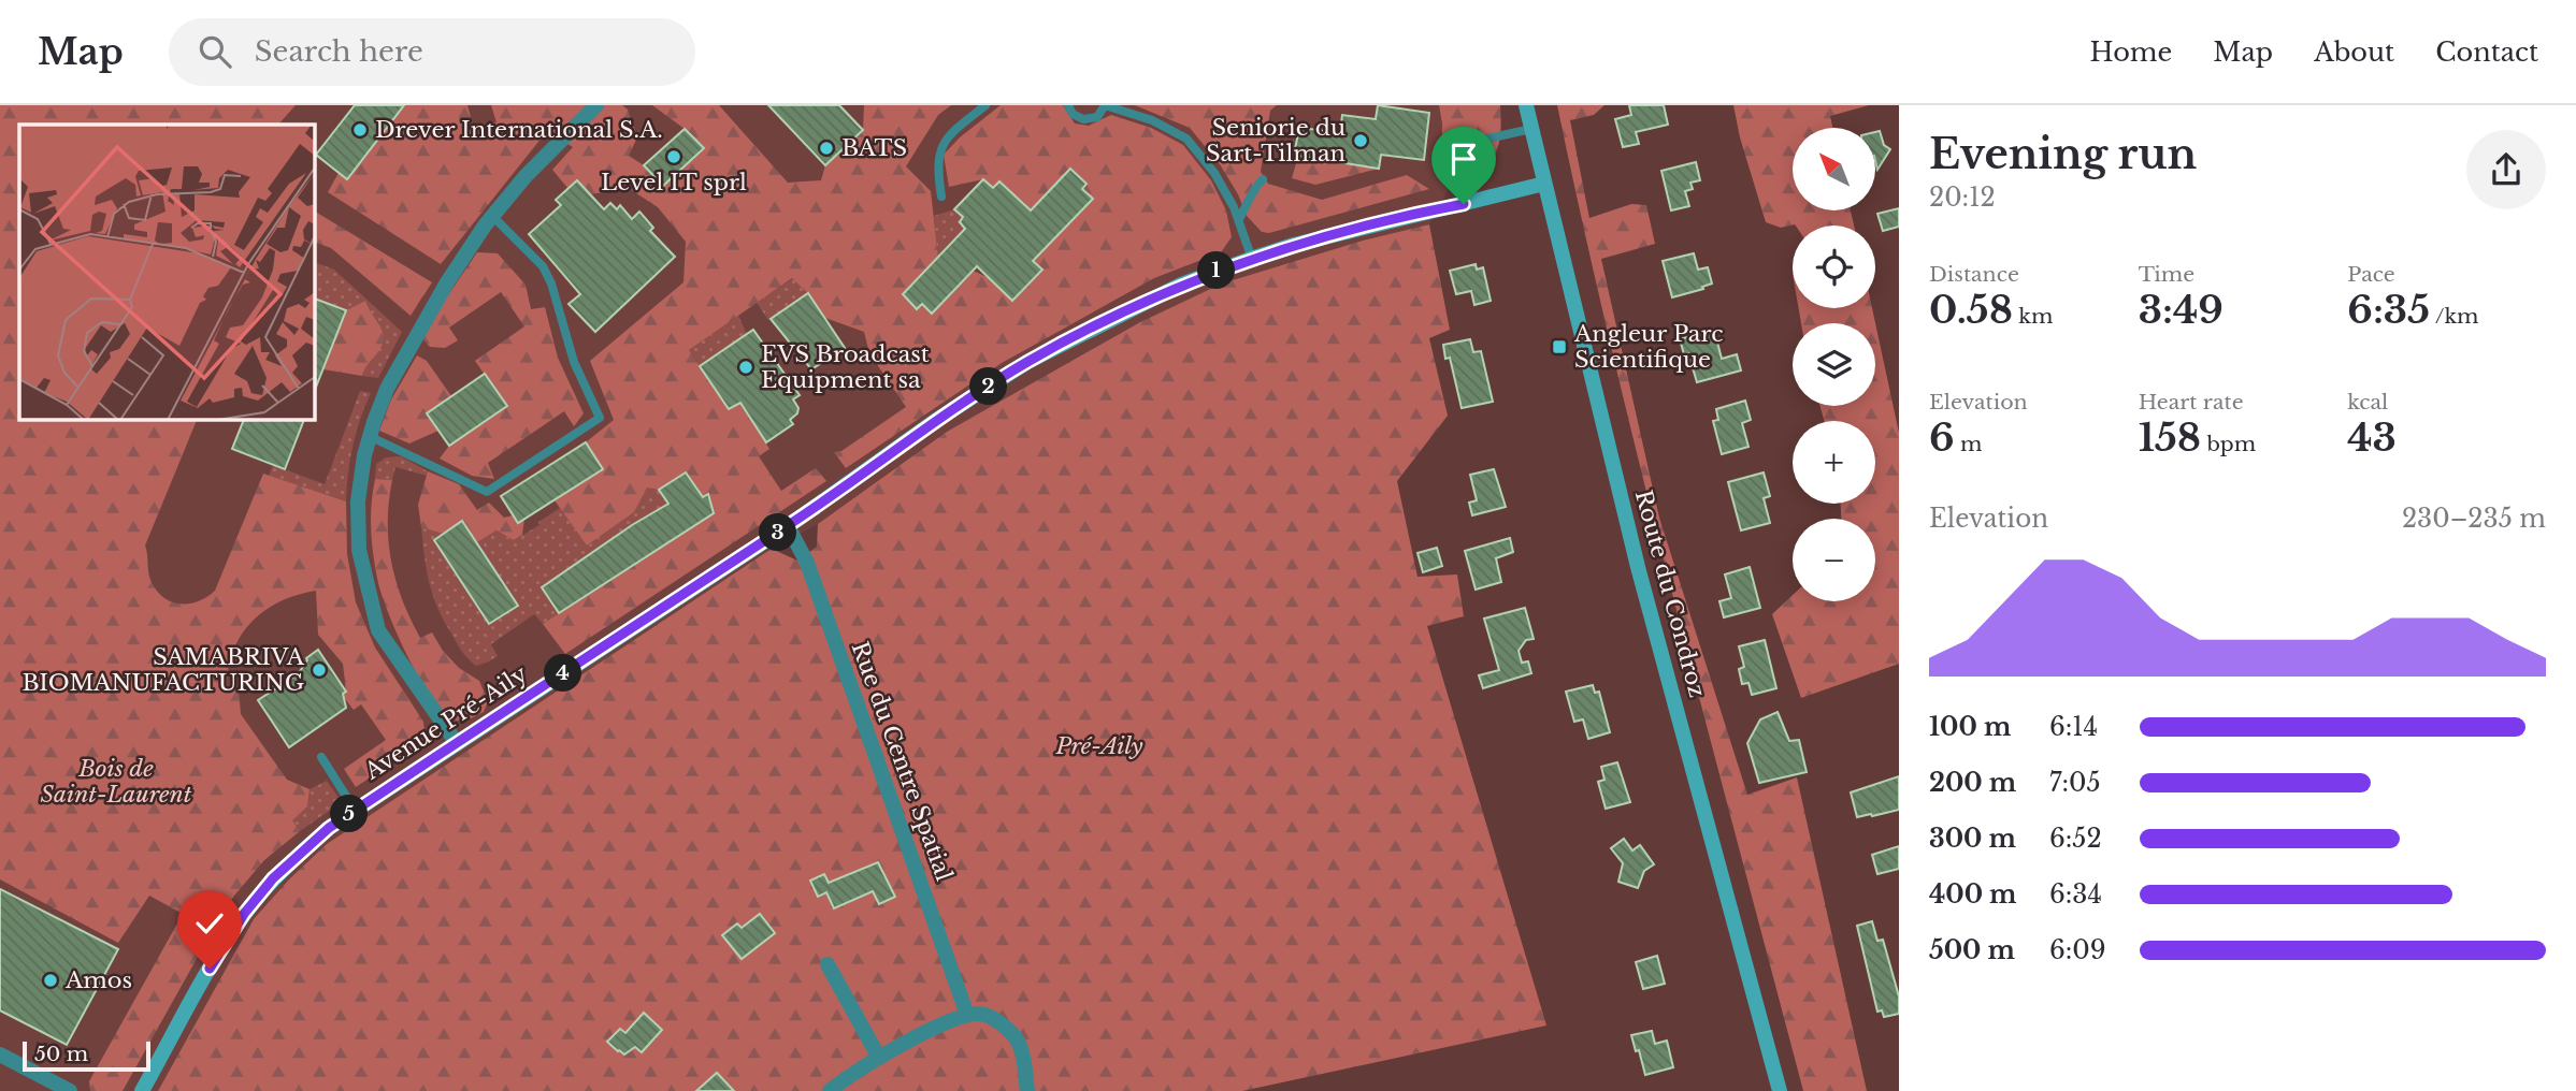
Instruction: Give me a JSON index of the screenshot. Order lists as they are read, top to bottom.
{
  "streets": {
    "street": ["Route du Condroz", "Avenue Pré-Aily", "Rue du Centre Spatial"]
  },
  "crossings": [
    ["Route du Condroz", "Avenue Pré-Aily"],
    ["Avenue Pré-Aily", "Rue du Centre Spatial"]
  ],
  "parks": ["Pré-Aily", "Bois de Saint-Laurent"],
  "places": {
    "other": [
      "Drever International S.A.",
      "Seniorie du Sart-Tilman",
      "BATS",
      "Level IT sprl",
      "EVS Broadcast Equipment sa",
      "SAMABRIVA BIOMANUFACTURING",
      "Amos"
    ],
    "transit": ["Angleur Parc Scientifique"]
  },
  "scale_bar": "50 m",
  "north": "top left",
  "page": {
    "header": "Map",
    "search": "Search here",
    "nav": [
      "Home",
      "Map",
      "About",
      "Contact"
    ],
    "heading": ["Evening run", "20:12"],
    "map_buttons": ["+", "−"],
    "stats": [
      ["Distance", "0.58 km"],
      ["Time", "3:49"],
      ["Pace", "6:35 /km"],
      ["Elevation", "6 m"],
      ["Heart rate", "158 bpm"],
      ["kcal", "43"]
    ],
    "pins": [
      "1",
      "2",
      "3",
      "4",
      "5"
    ],
    "chart": ["Elevation", "230–235 m"],
    "list": [
      {
        "name": "100 m",
        "note": "6:14"
      },
      {
        "name": "200 m",
        "note": "7:05"
      },
      {
        "name": "300 m",
        "note": "6:52"
      },
      {
        "name": "400 m",
        "note": "6:34"
      },
      {
        "name": "500 m",
        "note": "6:09"
      }
    ],
    "scale": "50 m"
  }
}
